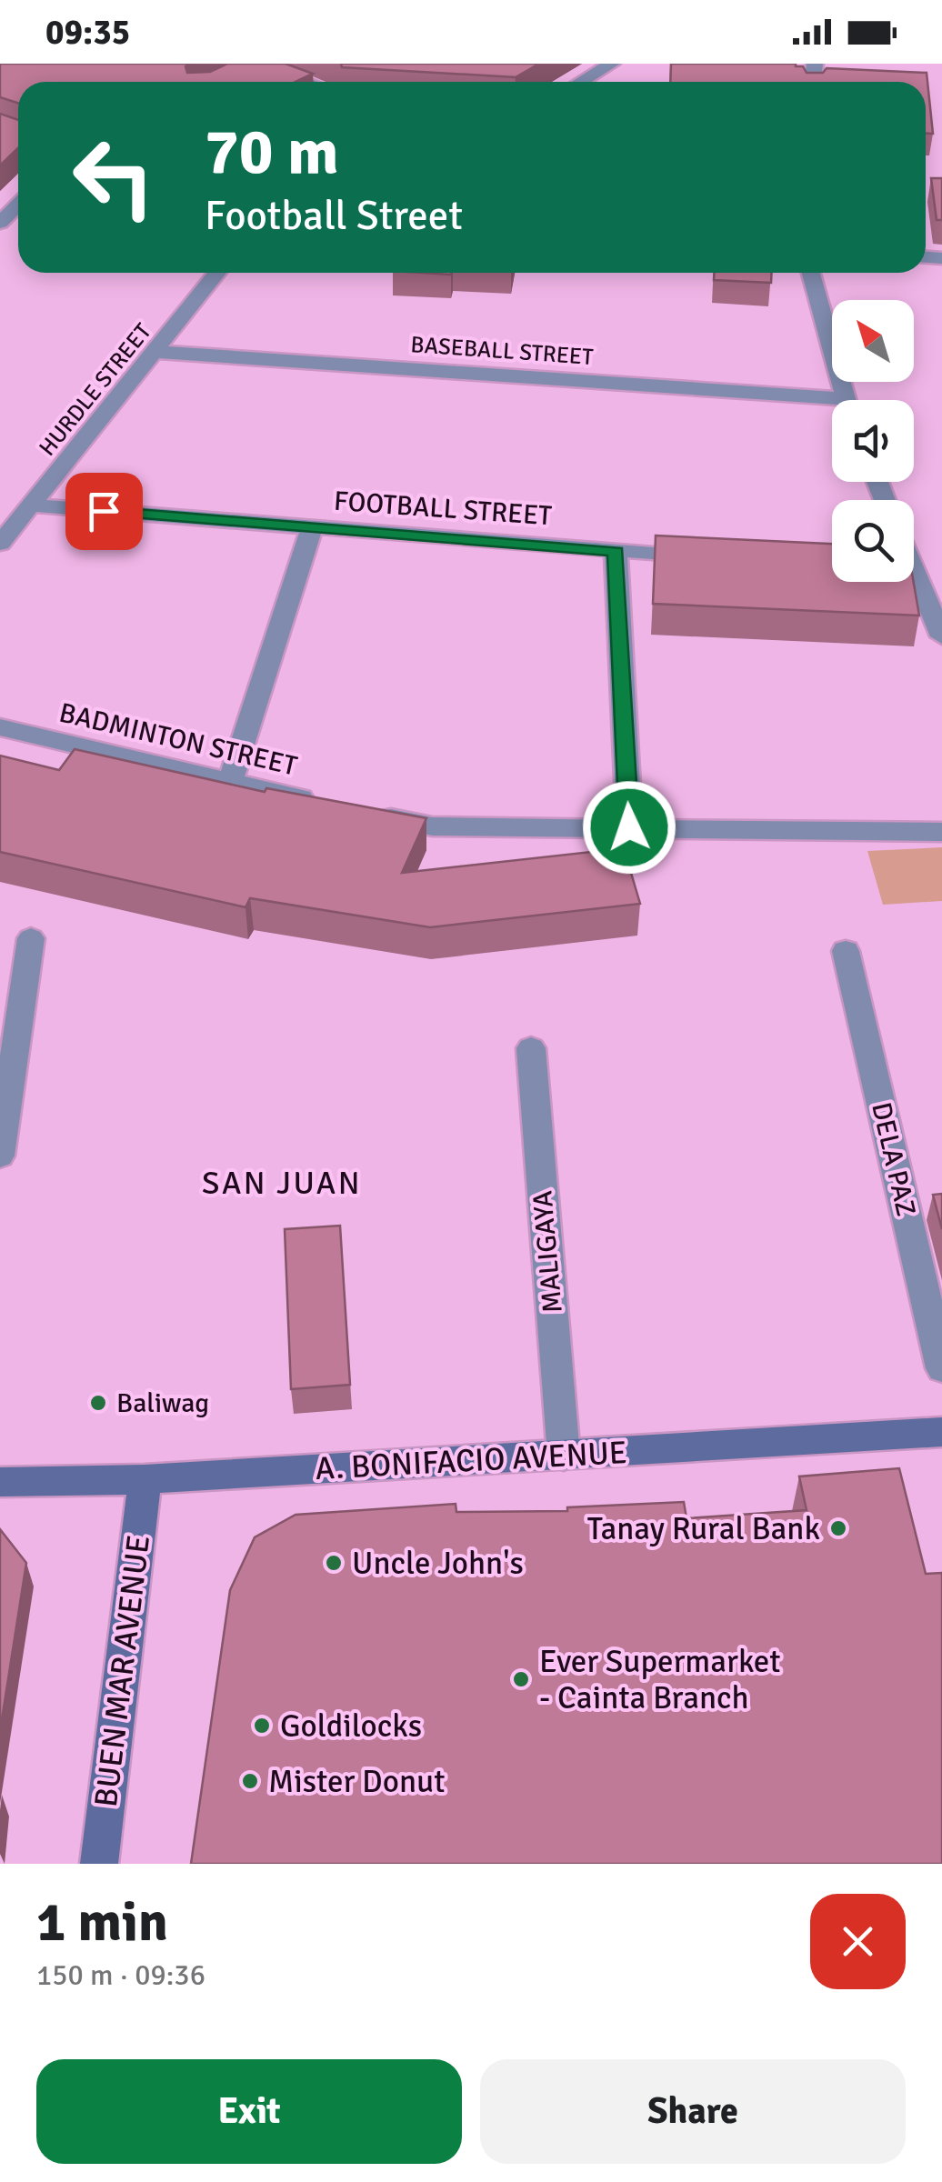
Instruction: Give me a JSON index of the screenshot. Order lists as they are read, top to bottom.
{
  "streets": {
    "main road": ["A. BONIFACIO AVENUE", "BUEN MAR AVENUE"],
    "street": [
      "BASEBALL STREET",
      "HURDLE STREET",
      "FOOTBALL STREET",
      "BADMINTON STREET",
      "DELA PAZ",
      "MALIGAYA"
    ]
  },
  "crossings": [
    ["BASEBALL STREET", "HURDLE STREET"],
    ["HURDLE STREET", "FOOTBALL STREET"],
    ["MALIGAYA", "A. BONIFACIO AVENUE"],
    ["A. BONIFACIO AVENUE", "BUEN MAR AVENUE"]
  ],
  "districts": ["SAN JUAN"],
  "places": [
    "Baliwag",
    "Tanay Rural Bank",
    "Uncle John's",
    "Ever Supermarket - Cainta Branch",
    "Goldilocks",
    "Mister Donut"
  ],
  "north": "top left",
  "page": {
    "status": "09:35",
    "turn": ["70 m", "Football Street"],
    "heading": ["1 min", "150 m · 09:36"],
    "buttons": ["Exit", "Share"]
  }
}
